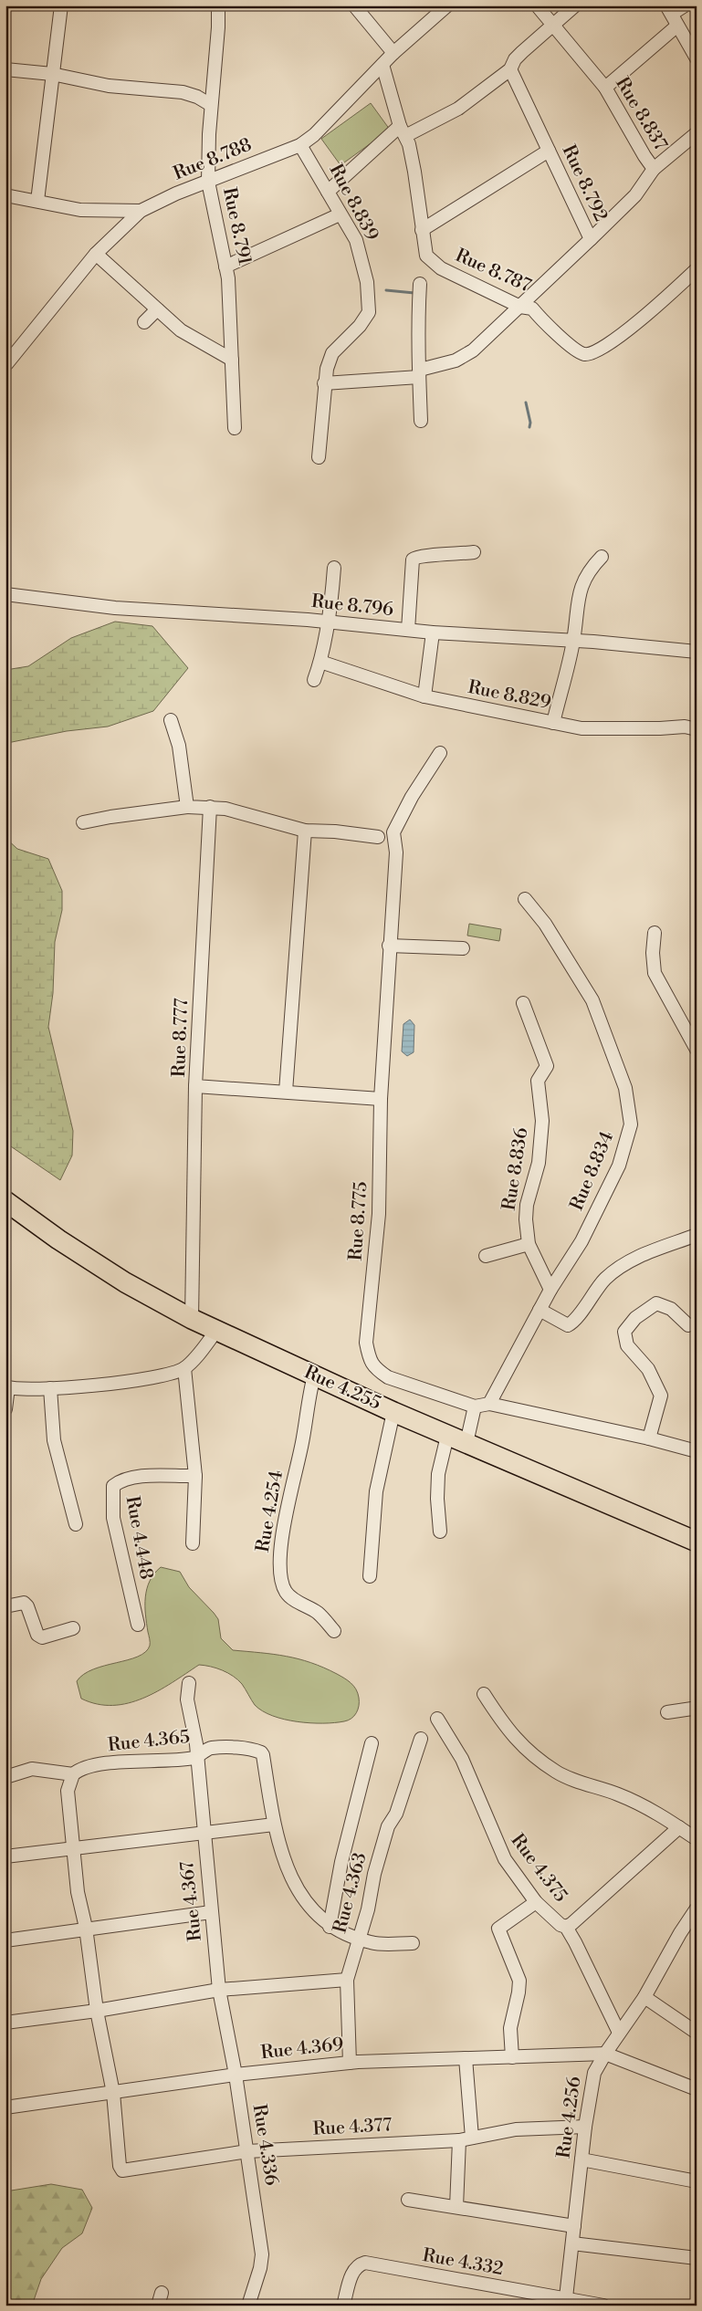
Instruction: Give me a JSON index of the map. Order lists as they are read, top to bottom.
{
  "streets": {
    "highway": ["Rue 4.255"],
    "street": [
      "Rue 8.837",
      "Rue 8.788",
      "Rue 8.792",
      "Rue 8.839",
      "Rue 8.791",
      "Rue 8.787",
      "Rue 8.796",
      "Rue 8.829",
      "Rue 8.777",
      "Rue 8.836",
      "Rue 8.834",
      "Rue 8.775",
      "Rue 4.254",
      "Rue 4.448",
      "Rue 4.365",
      "Rue 4.375",
      "Rue 4.363",
      "Rue 4.367",
      "Rue 4.369",
      "Rue 4.256",
      "Rue 4.377",
      "Rue 4.336",
      "Rue 4.332"
    ]
  },
  "crossings": [
    ["Rue 8.837", "Rue 8.792"],
    ["Rue 8.788", "Rue 8.839"],
    ["Rue 8.788", "Rue 8.791"],
    ["Rue 8.788", "Rue 8.787"],
    ["Rue 8.792", "Rue 8.839"],
    ["Rue 8.792", "Rue 8.787"],
    ["Rue 8.777", "Rue 8.775"],
    ["Rue 8.836", "Rue 8.834"],
    ["Rue 8.834", "Rue 8.775"],
    ["Rue 4.255", "Rue 4.254"],
    ["Rue 4.365", "Rue 4.363"],
    ["Rue 4.365", "Rue 4.367"],
    ["Rue 4.375", "Rue 4.256"],
    ["Rue 4.363", "Rue 4.369"],
    ["Rue 4.367", "Rue 4.336"],
    ["Rue 4.369", "Rue 4.256"],
    ["Rue 4.369", "Rue 4.377"],
    ["Rue 4.369", "Rue 4.336"],
    ["Rue 4.256", "Rue 4.377"],
    ["Rue 4.256", "Rue 4.332"],
    ["Rue 4.377", "Rue 4.336"]
  ]
}
